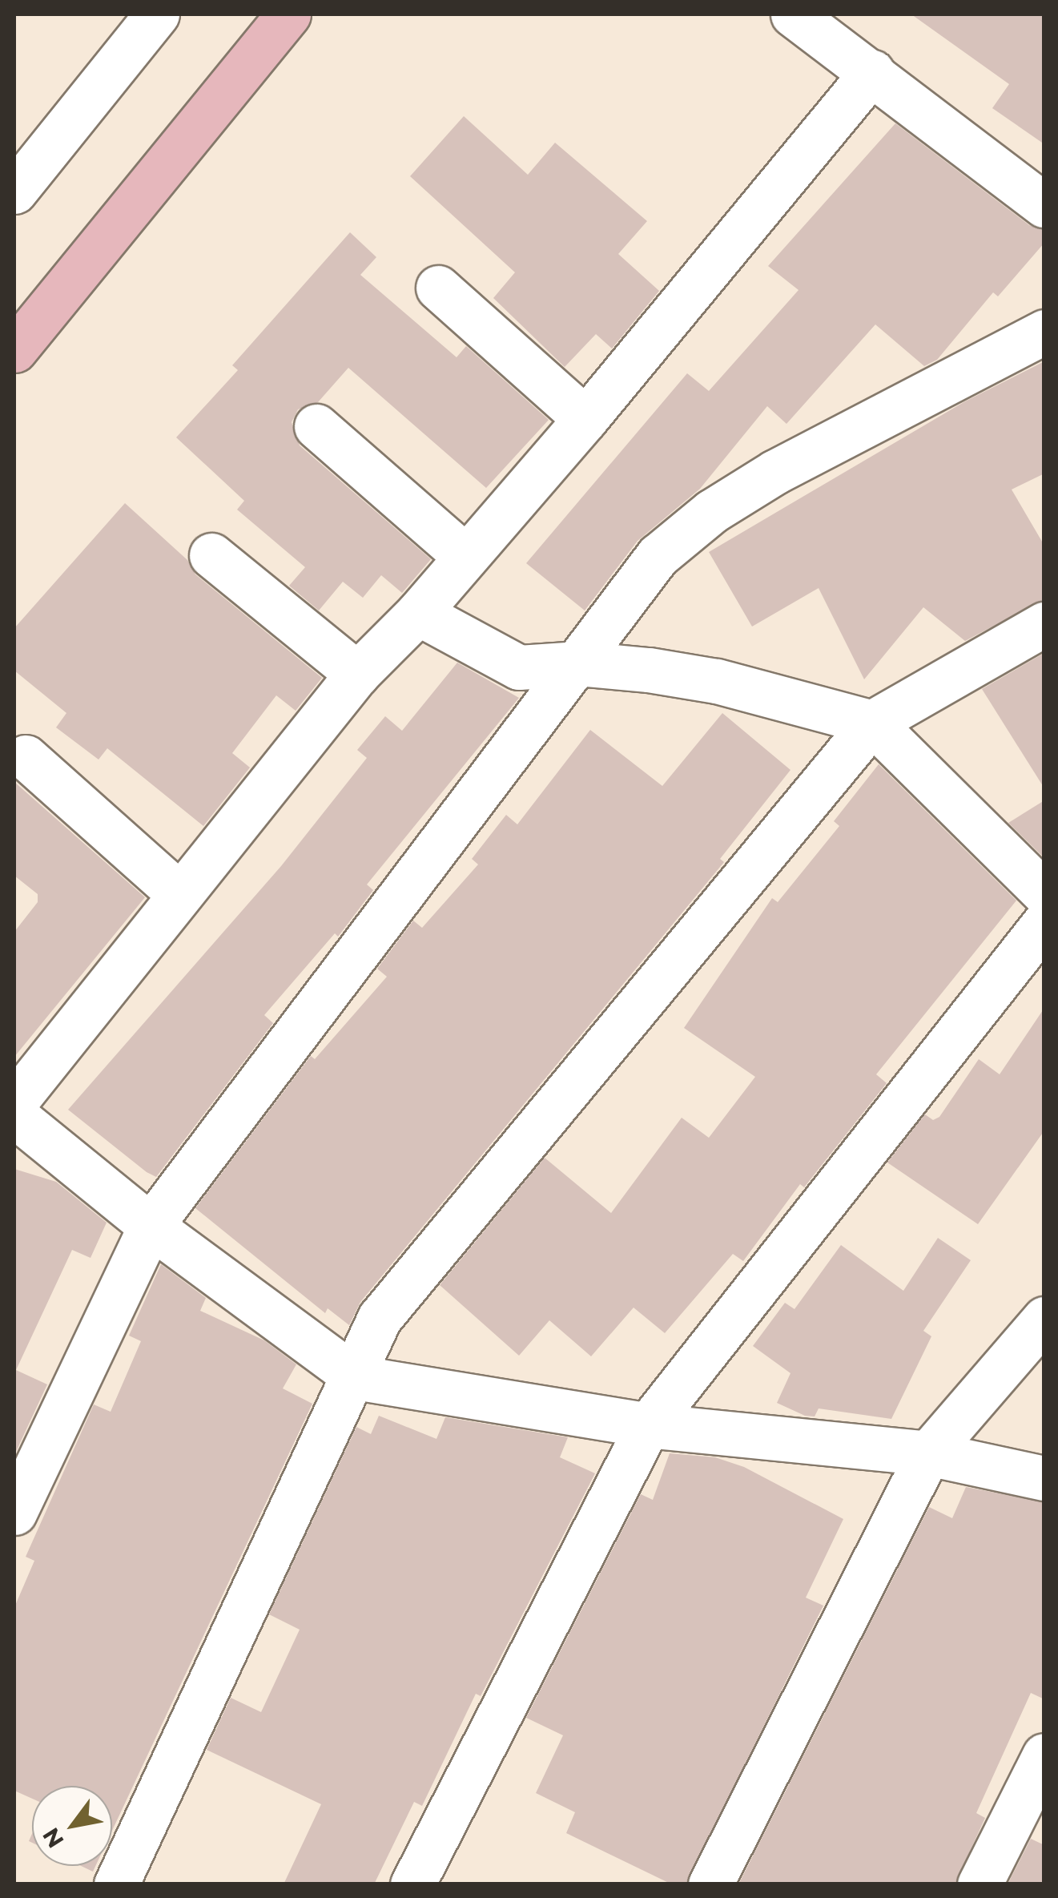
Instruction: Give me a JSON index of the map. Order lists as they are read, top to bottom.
{
  "north": "bottom left"
}
